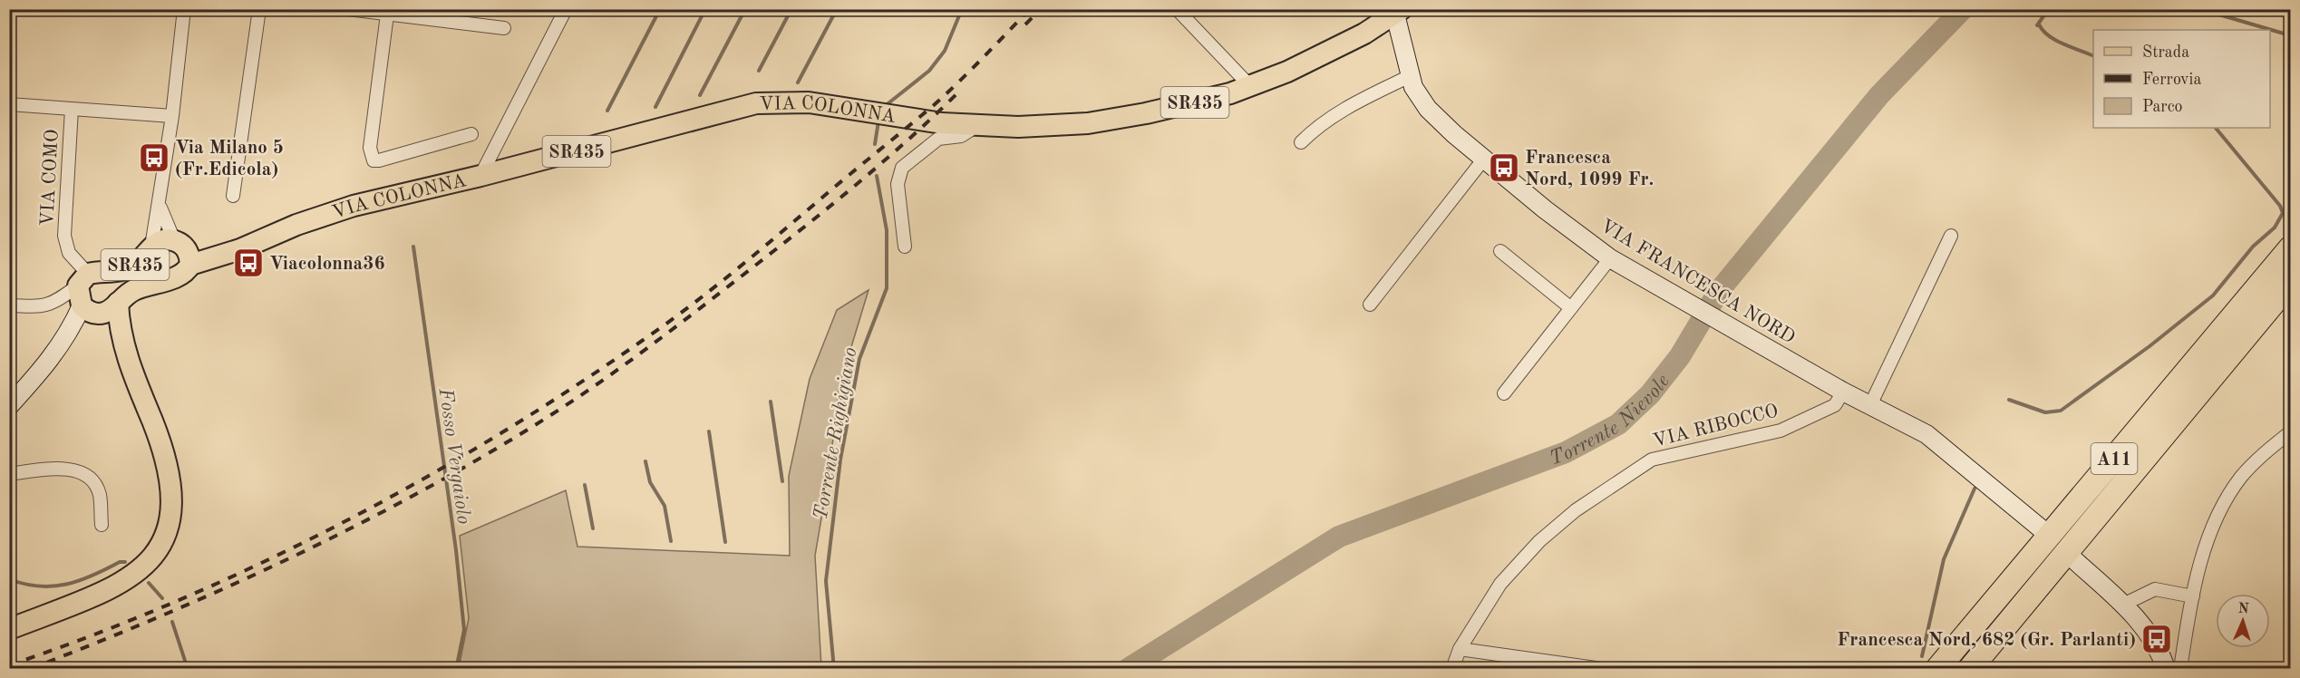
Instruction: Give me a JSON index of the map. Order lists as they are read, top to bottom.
{
  "streets": {
    "highway": ["A11"],
    "main road": ["SR435", "VIA COLONNA", "VIA FRANCESCA NORD"],
    "street": ["VIA COMO", "VIA RIBOCCO"]
  },
  "crossings": [
    ["SR435", "VIA COLONNA"],
    ["SR435", "VIA COMO"],
    ["VIA COLONNA", "VIA FRANCESCA NORD"],
    ["VIA FRANCESCA NORD", "VIA RIBOCCO"]
  ],
  "water": ["Torrente Nievole", "Torrente Righigiano", "Fosso Vergaiolo"],
  "places": {
    "bus stop": [
      "Via Milano 5 (Fr.Edicola)",
      "Francesca Nord, 1099 Fr.",
      "Viacolonna36",
      "Francesca Nord, 682 (Gr. Parlanti)"
    ]
  },
  "legend": ["Strada", "Ferrovia", "Parco"],
  "north": "top"
}
